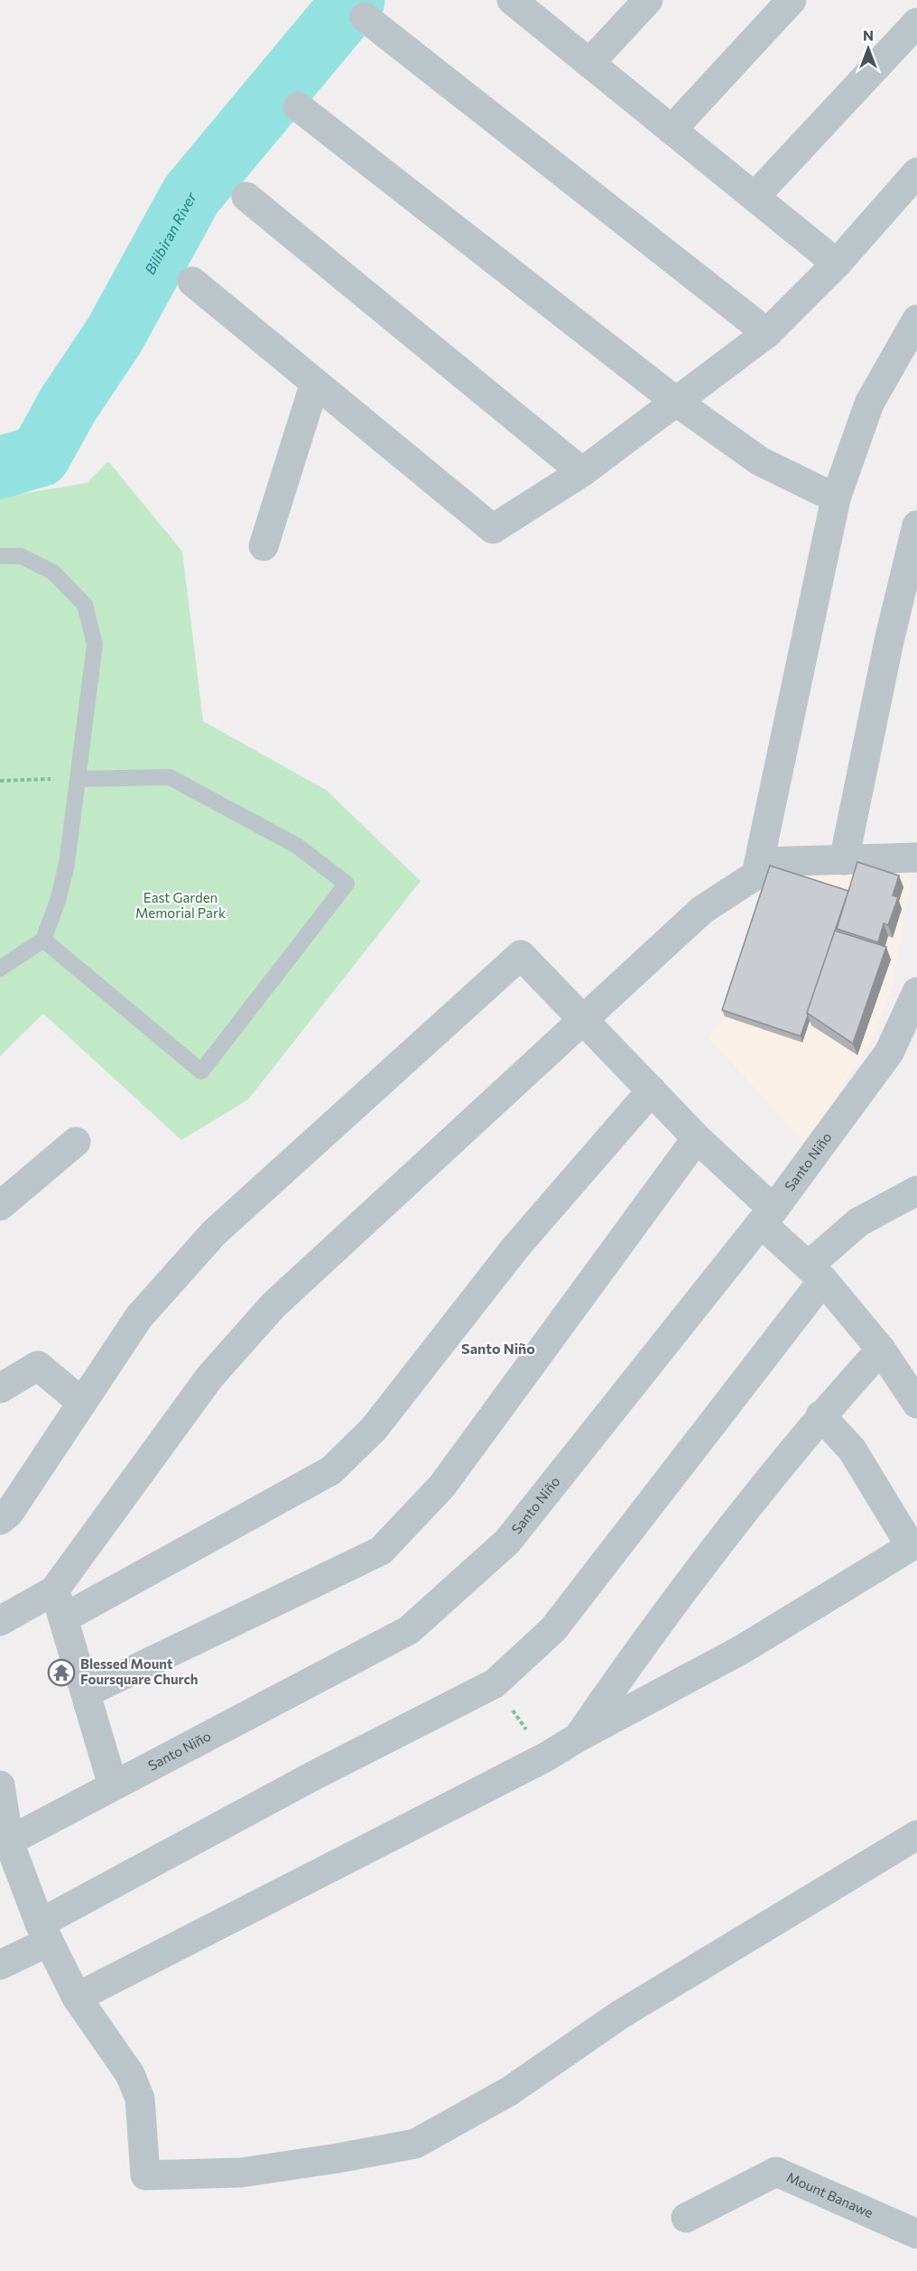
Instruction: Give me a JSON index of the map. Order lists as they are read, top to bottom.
{
  "streets": {
    "street": ["Santo Niño", "Mount Banawe"]
  },
  "districts": ["Santo Niño"],
  "water": ["Bilibiran River"],
  "parks": ["East Garden Memorial Park"],
  "places": {
    "temple": ["Blessed Mount Foursquare Church"]
  },
  "north": "top"
}
